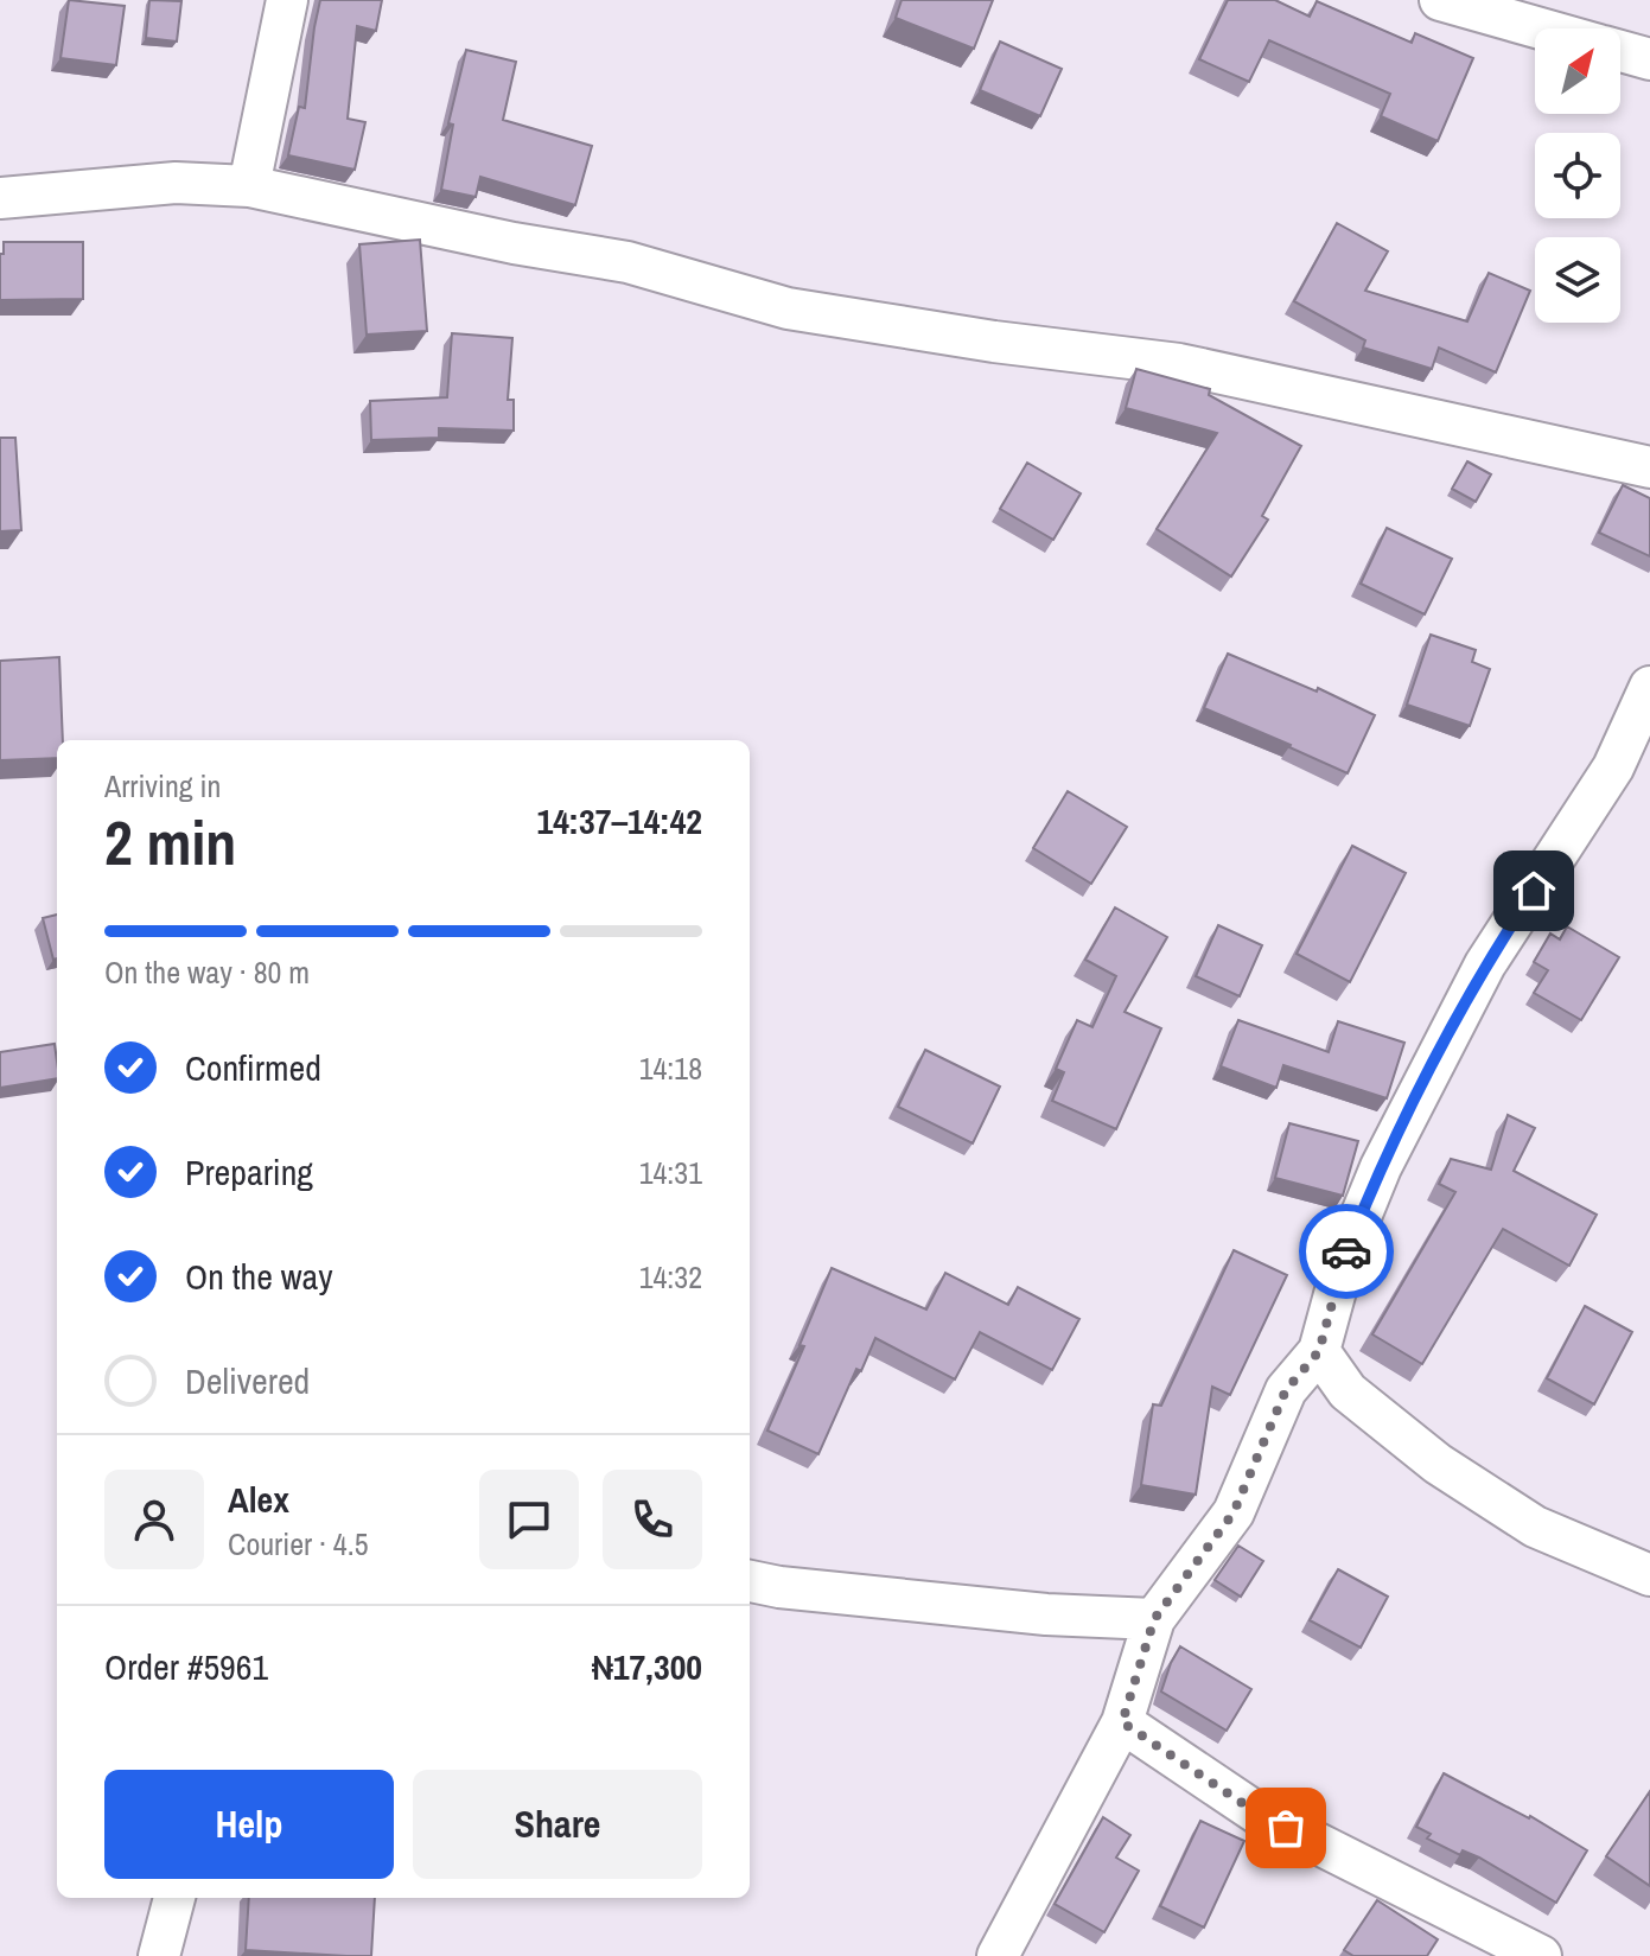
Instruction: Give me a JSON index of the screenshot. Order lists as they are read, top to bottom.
{
  "north": "top right",
  "page": {
    "heading": ["2 min", "Arriving in", "14:37–14:42"],
    "panel": [
      "Alex",
      "Courier · 4.5",
      "Order #5961",
      "₦17,300"
    ],
    "bar": "On the way · 80 m",
    "list": [
      ["Confirmed", "14:18"],
      ["Preparing", "14:31"],
      ["On the way", "14:32"],
      "Delivered"
    ],
    "buttons": ["Help", "Share"]
  }
}
